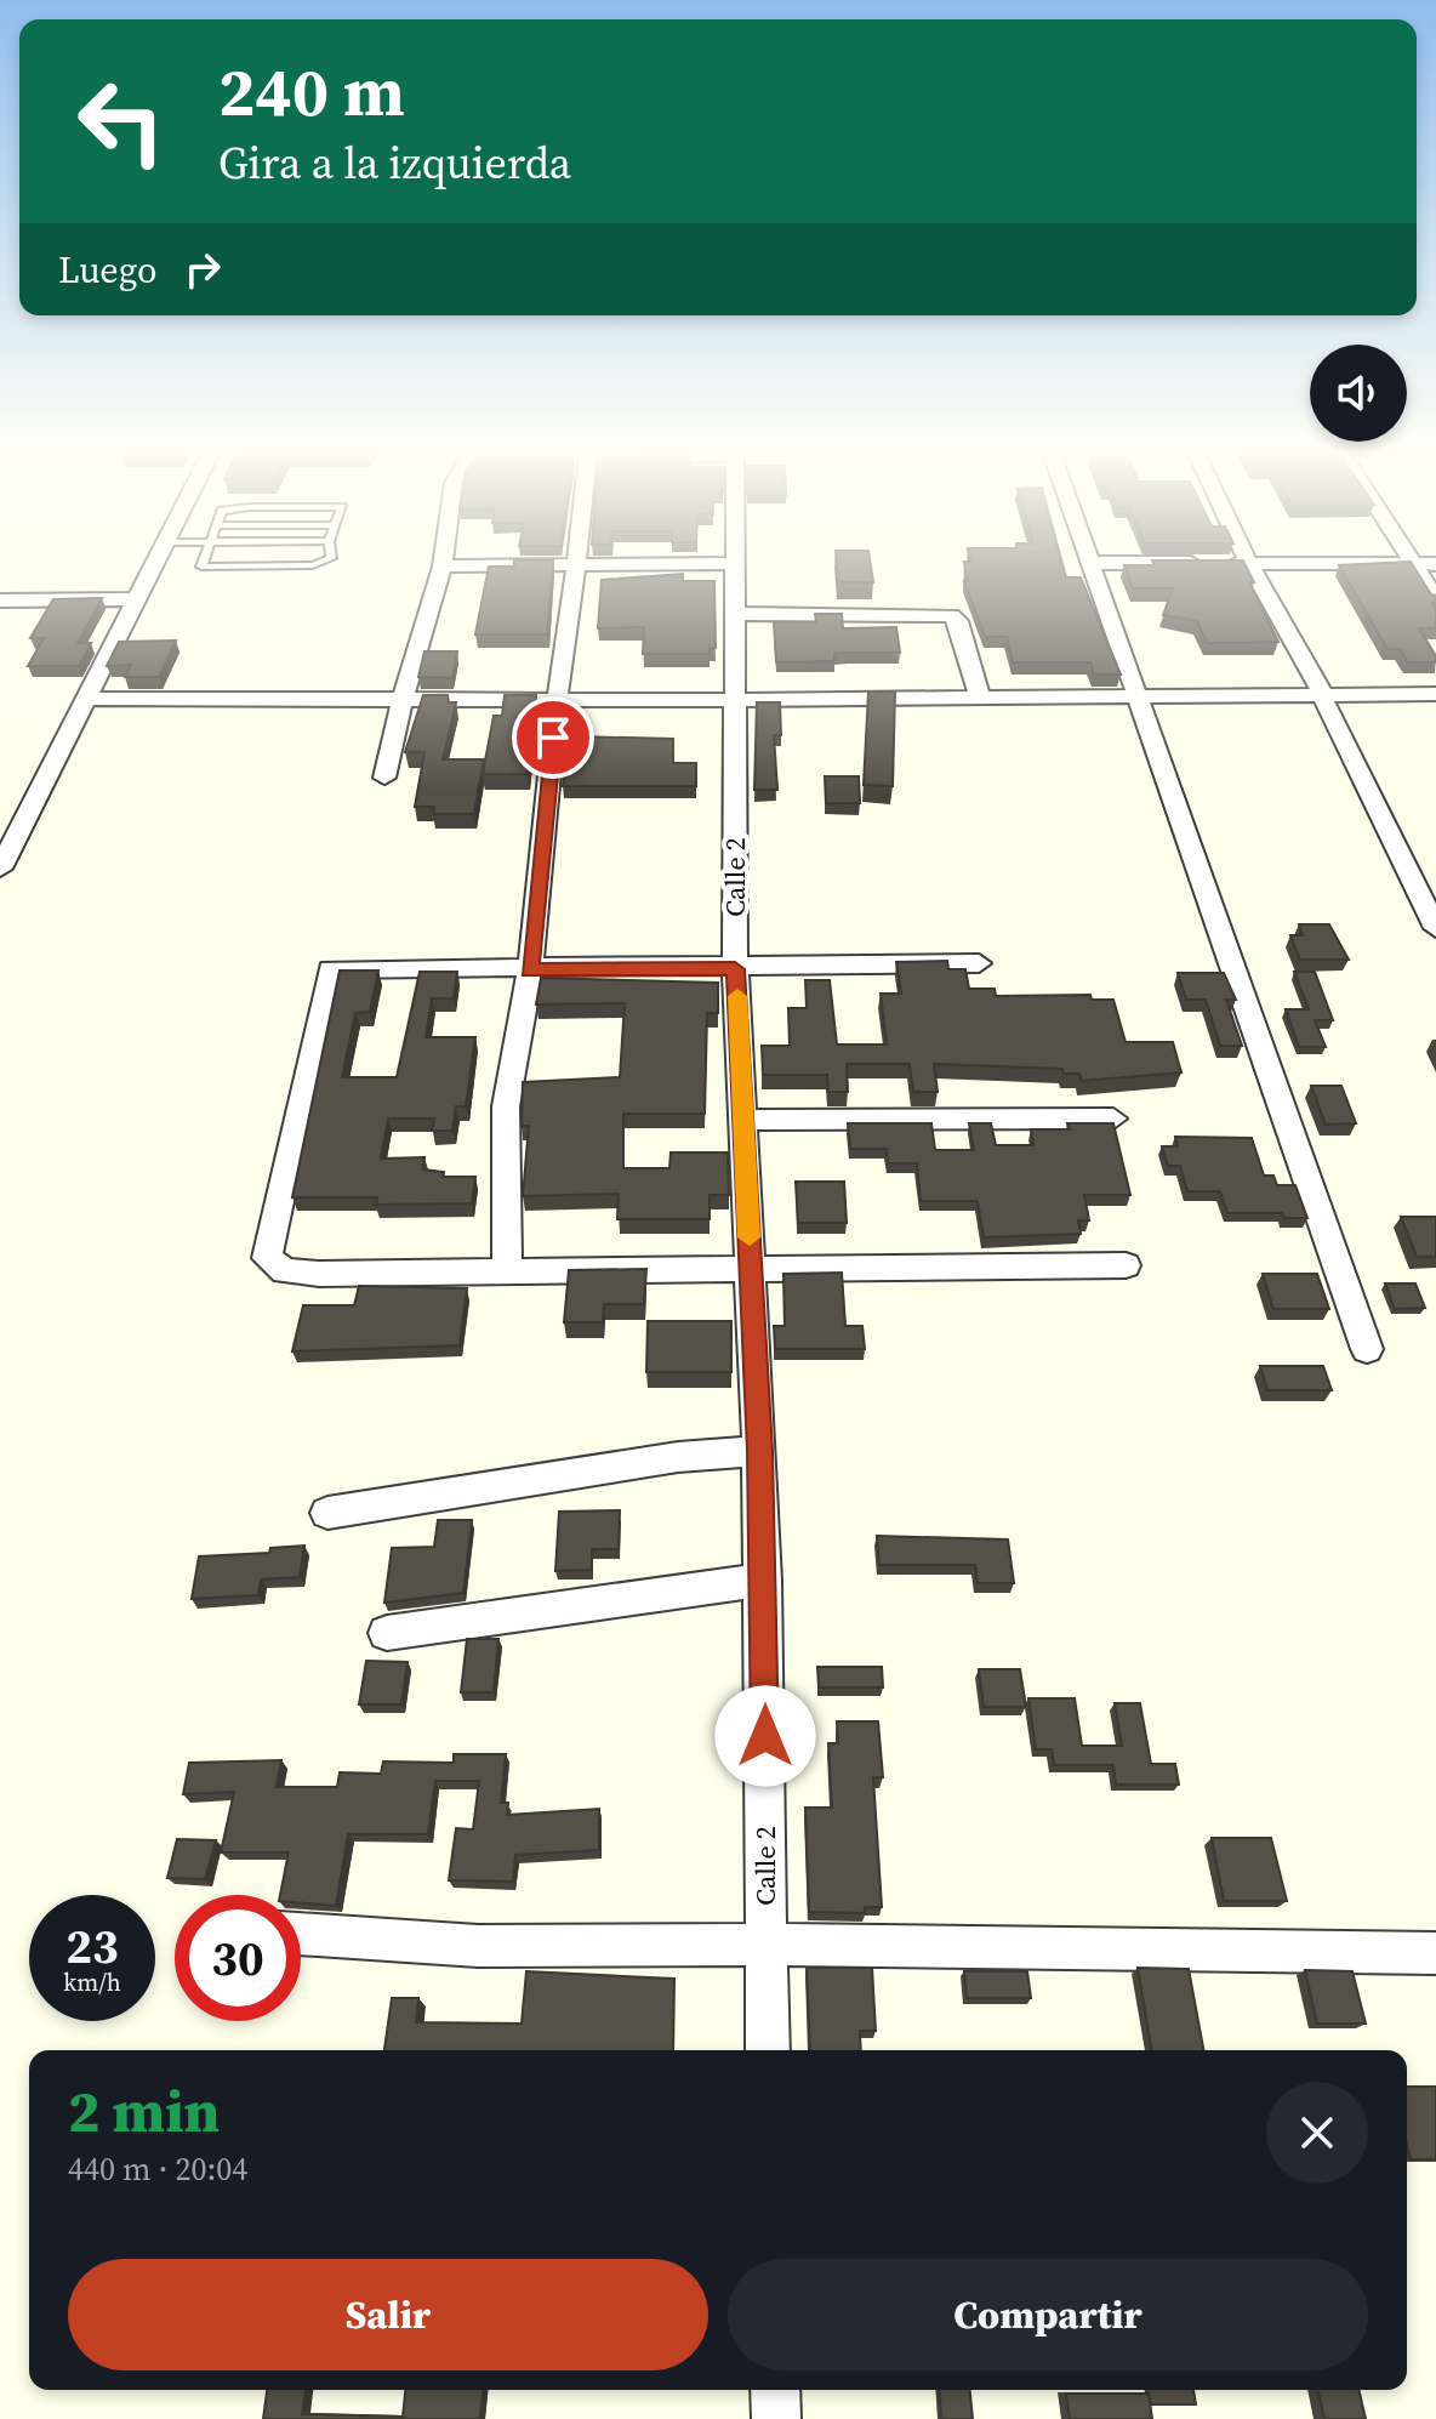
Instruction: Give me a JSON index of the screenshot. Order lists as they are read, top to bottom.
{
  "streets": {
    "street": ["Calle 2"]
  },
  "page": {
    "turn": ["240 m", "Gira a la izquierda"],
    "then": "Luego",
    "speed": "23 km/h",
    "limit": "30",
    "heading": ["2 min", "440 m · 20:04"],
    "buttons": ["Salir", "Compartir"]
  }
}
